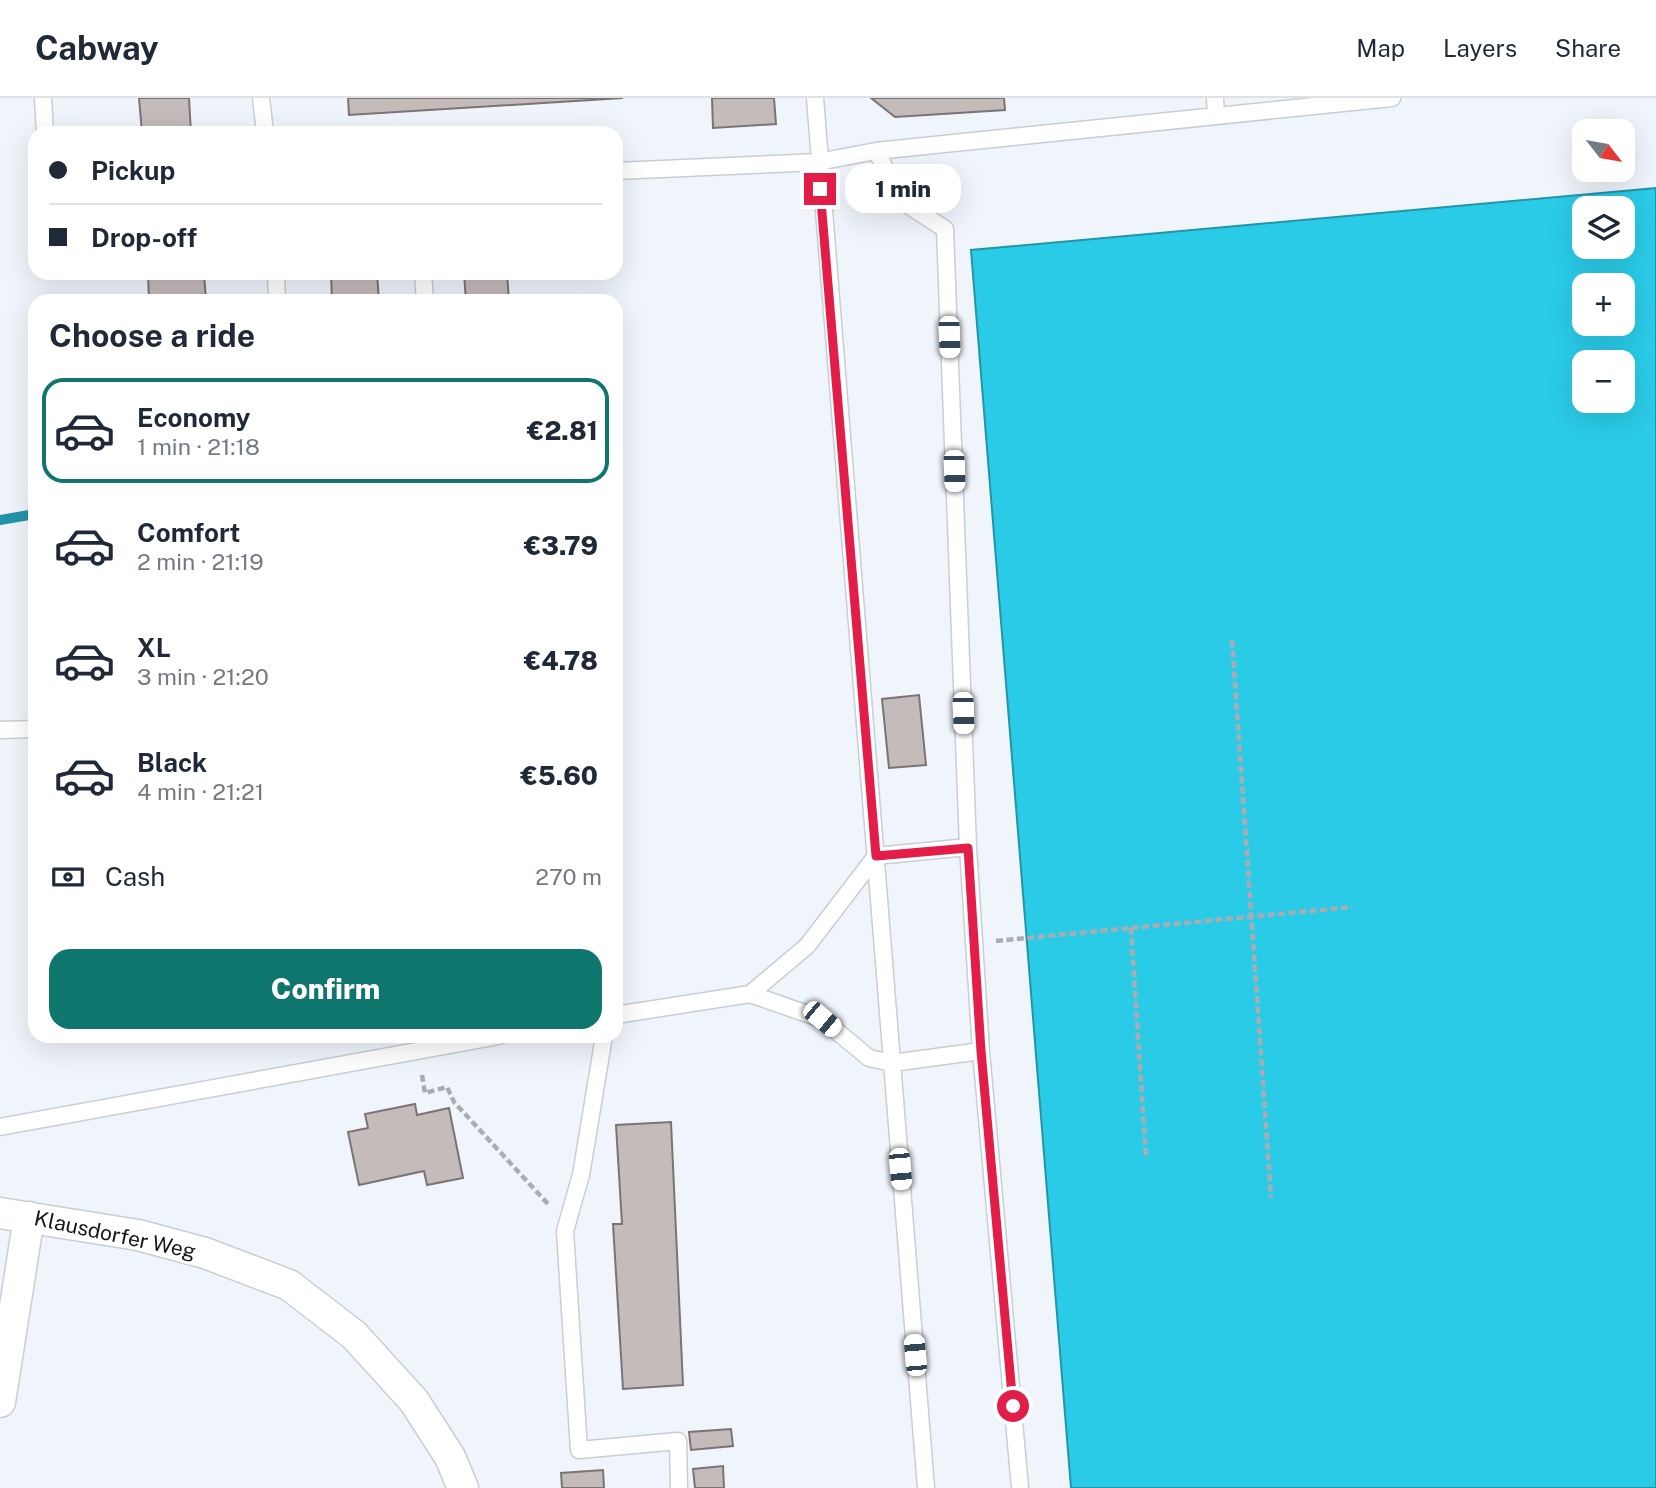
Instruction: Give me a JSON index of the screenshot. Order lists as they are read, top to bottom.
{
  "streets": {
    "street": ["Klausdorfer Weg"]
  },
  "north": "bottom right",
  "page": {
    "header": "Cabway",
    "nav": ["Map", "Layers", "Share"],
    "map_buttons": ["+", "−"],
    "banner": ["Pickup", "Drop-off"],
    "bubble": "1 min",
    "heading": "Choose a ride",
    "list": [
      {
        "name": "Economy",
        "note": "1 min · 21:18",
        "value": "€2.81"
      },
      {
        "name": "Comfort",
        "note": "2 min · 21:19",
        "value": "€3.79"
      },
      {
        "name": "XL",
        "note": "3 min · 21:20",
        "value": "€4.78"
      },
      {
        "name": "Black",
        "note": "4 min · 21:21",
        "value": "€5.60"
      }
    ],
    "pay": ["Cash", "270 m"],
    "buttons": "Confirm"
  }
}
